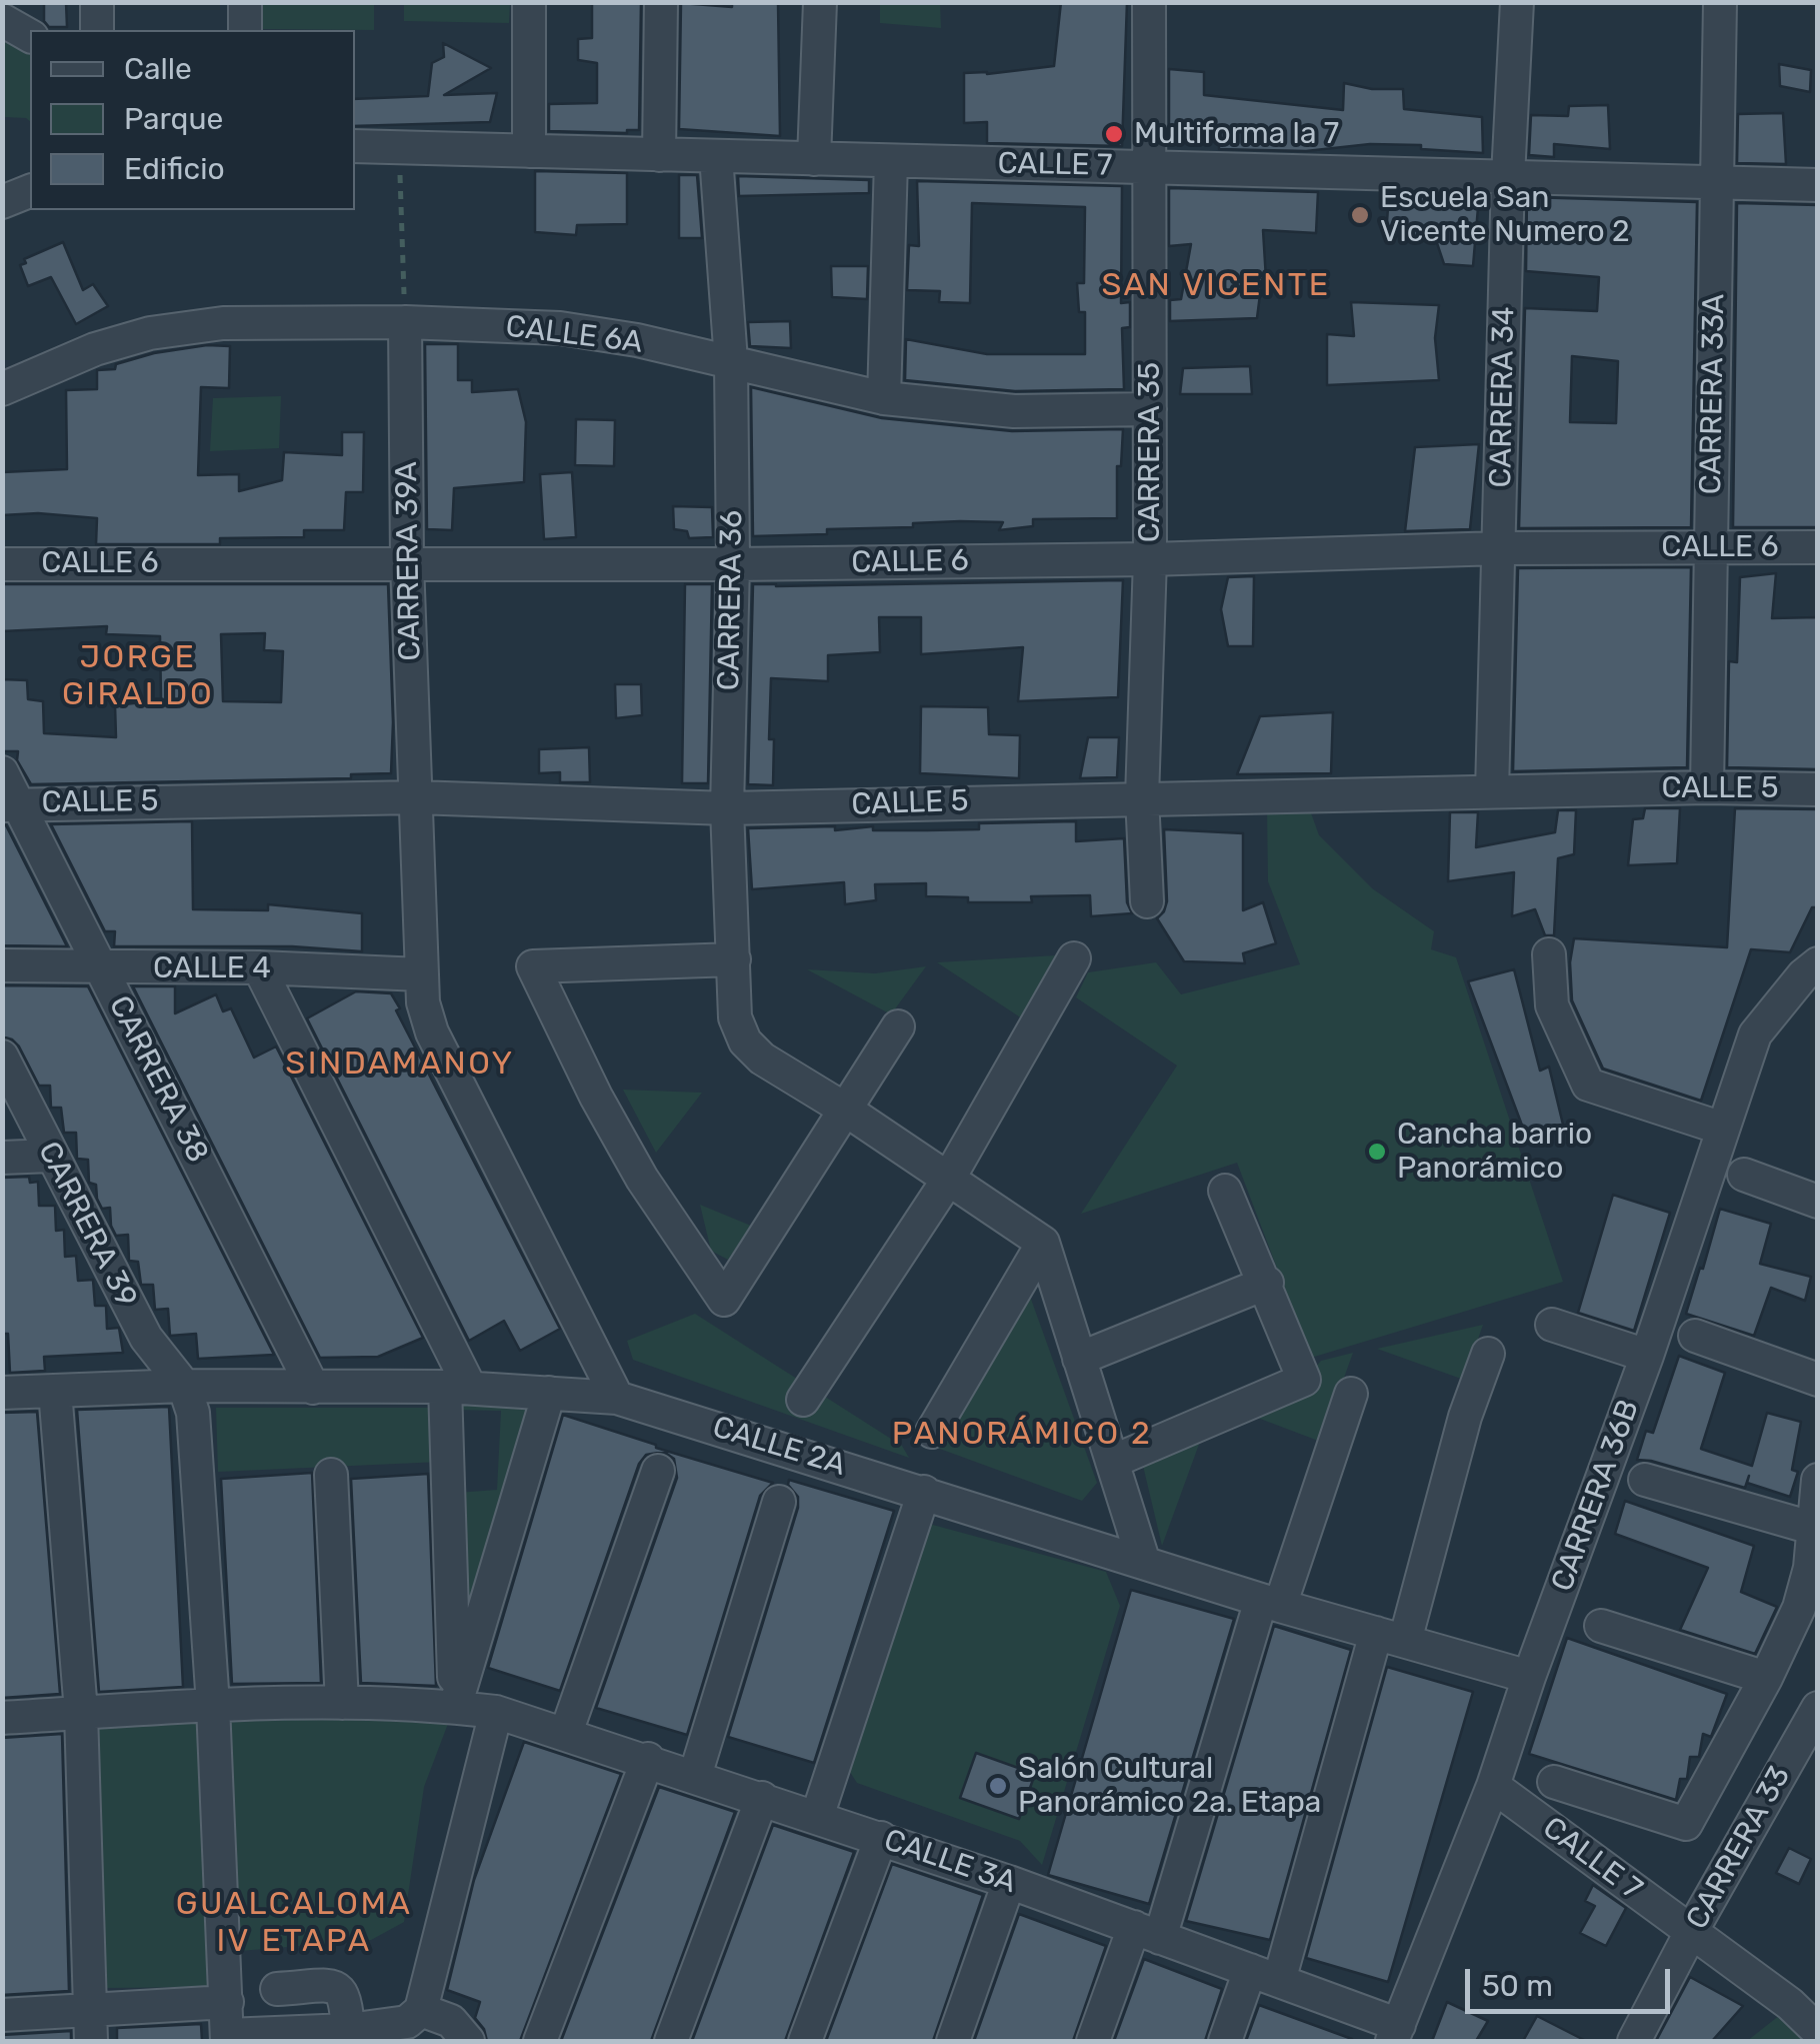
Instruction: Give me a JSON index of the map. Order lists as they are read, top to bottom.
{
  "streets": {
    "street": [
      "CALLE 7",
      "CALLE 6A",
      "CARRERA 33A",
      "CARRERA 34",
      "CARRERA 35",
      "CALLE 6",
      "CARRERA 39A",
      "CARRERA 36",
      "CALLE 5",
      "CALLE 4",
      "CARRERA 38",
      "CARRERA 39",
      "CALLE 2A",
      "CARRERA 36B",
      "CARRERA 33",
      "CALLE 3A"
    ]
  },
  "crossings": [
    ["CALLE 7", "CARRERA 33A"],
    ["CALLE 7", "CARRERA 34"],
    ["CALLE 7", "CARRERA 35"],
    ["CALLE 7", "CARRERA 36"],
    ["CALLE 7", "CARRERA 36B"],
    ["CALLE 7", "CARRERA 33"],
    ["CALLE 6A", "CARRERA 35"],
    ["CALLE 6A", "CARRERA 39A"],
    ["CALLE 6A", "CARRERA 36"],
    ["CARRERA 33A", "CALLE 6"],
    ["CARRERA 33A", "CALLE 5"],
    ["CARRERA 34", "CALLE 6"],
    ["CARRERA 34", "CALLE 5"],
    ["CARRERA 35", "CALLE 6"],
    ["CARRERA 35", "CALLE 5"],
    ["CALLE 6", "CARRERA 39A"],
    ["CALLE 6", "CARRERA 36"],
    ["CARRERA 39A", "CALLE 5"],
    ["CARRERA 39A", "CALLE 4"],
    ["CARRERA 39A", "CALLE 2A"],
    ["CARRERA 36", "CALLE 5"],
    ["CALLE 5", "CARRERA 38"],
    ["CALLE 4", "CARRERA 38"],
    ["CARRERA 38", "CALLE 2A"],
    ["CARRERA 39", "CALLE 2A"],
    ["CALLE 2A", "CARRERA 36B"],
    ["CARRERA 36B", "CALLE 3A"]
  ],
  "districts": [
    "SAN VICENTE",
    "JORGE GIRALDO",
    "SINDAMANOY",
    "PANORÁMICO 2",
    "GUALCALOMA IV ETAPA"
  ],
  "places": [
    "Multiforma la 7",
    "Escuela San Vicente Numero 2",
    "Cancha barrio Panorámico",
    "Salón Cultural Panorámico 2a. Etapa"
  ],
  "legend": ["Calle", "Parque", "Edificio"],
  "scale_bar": "50 m"
}
